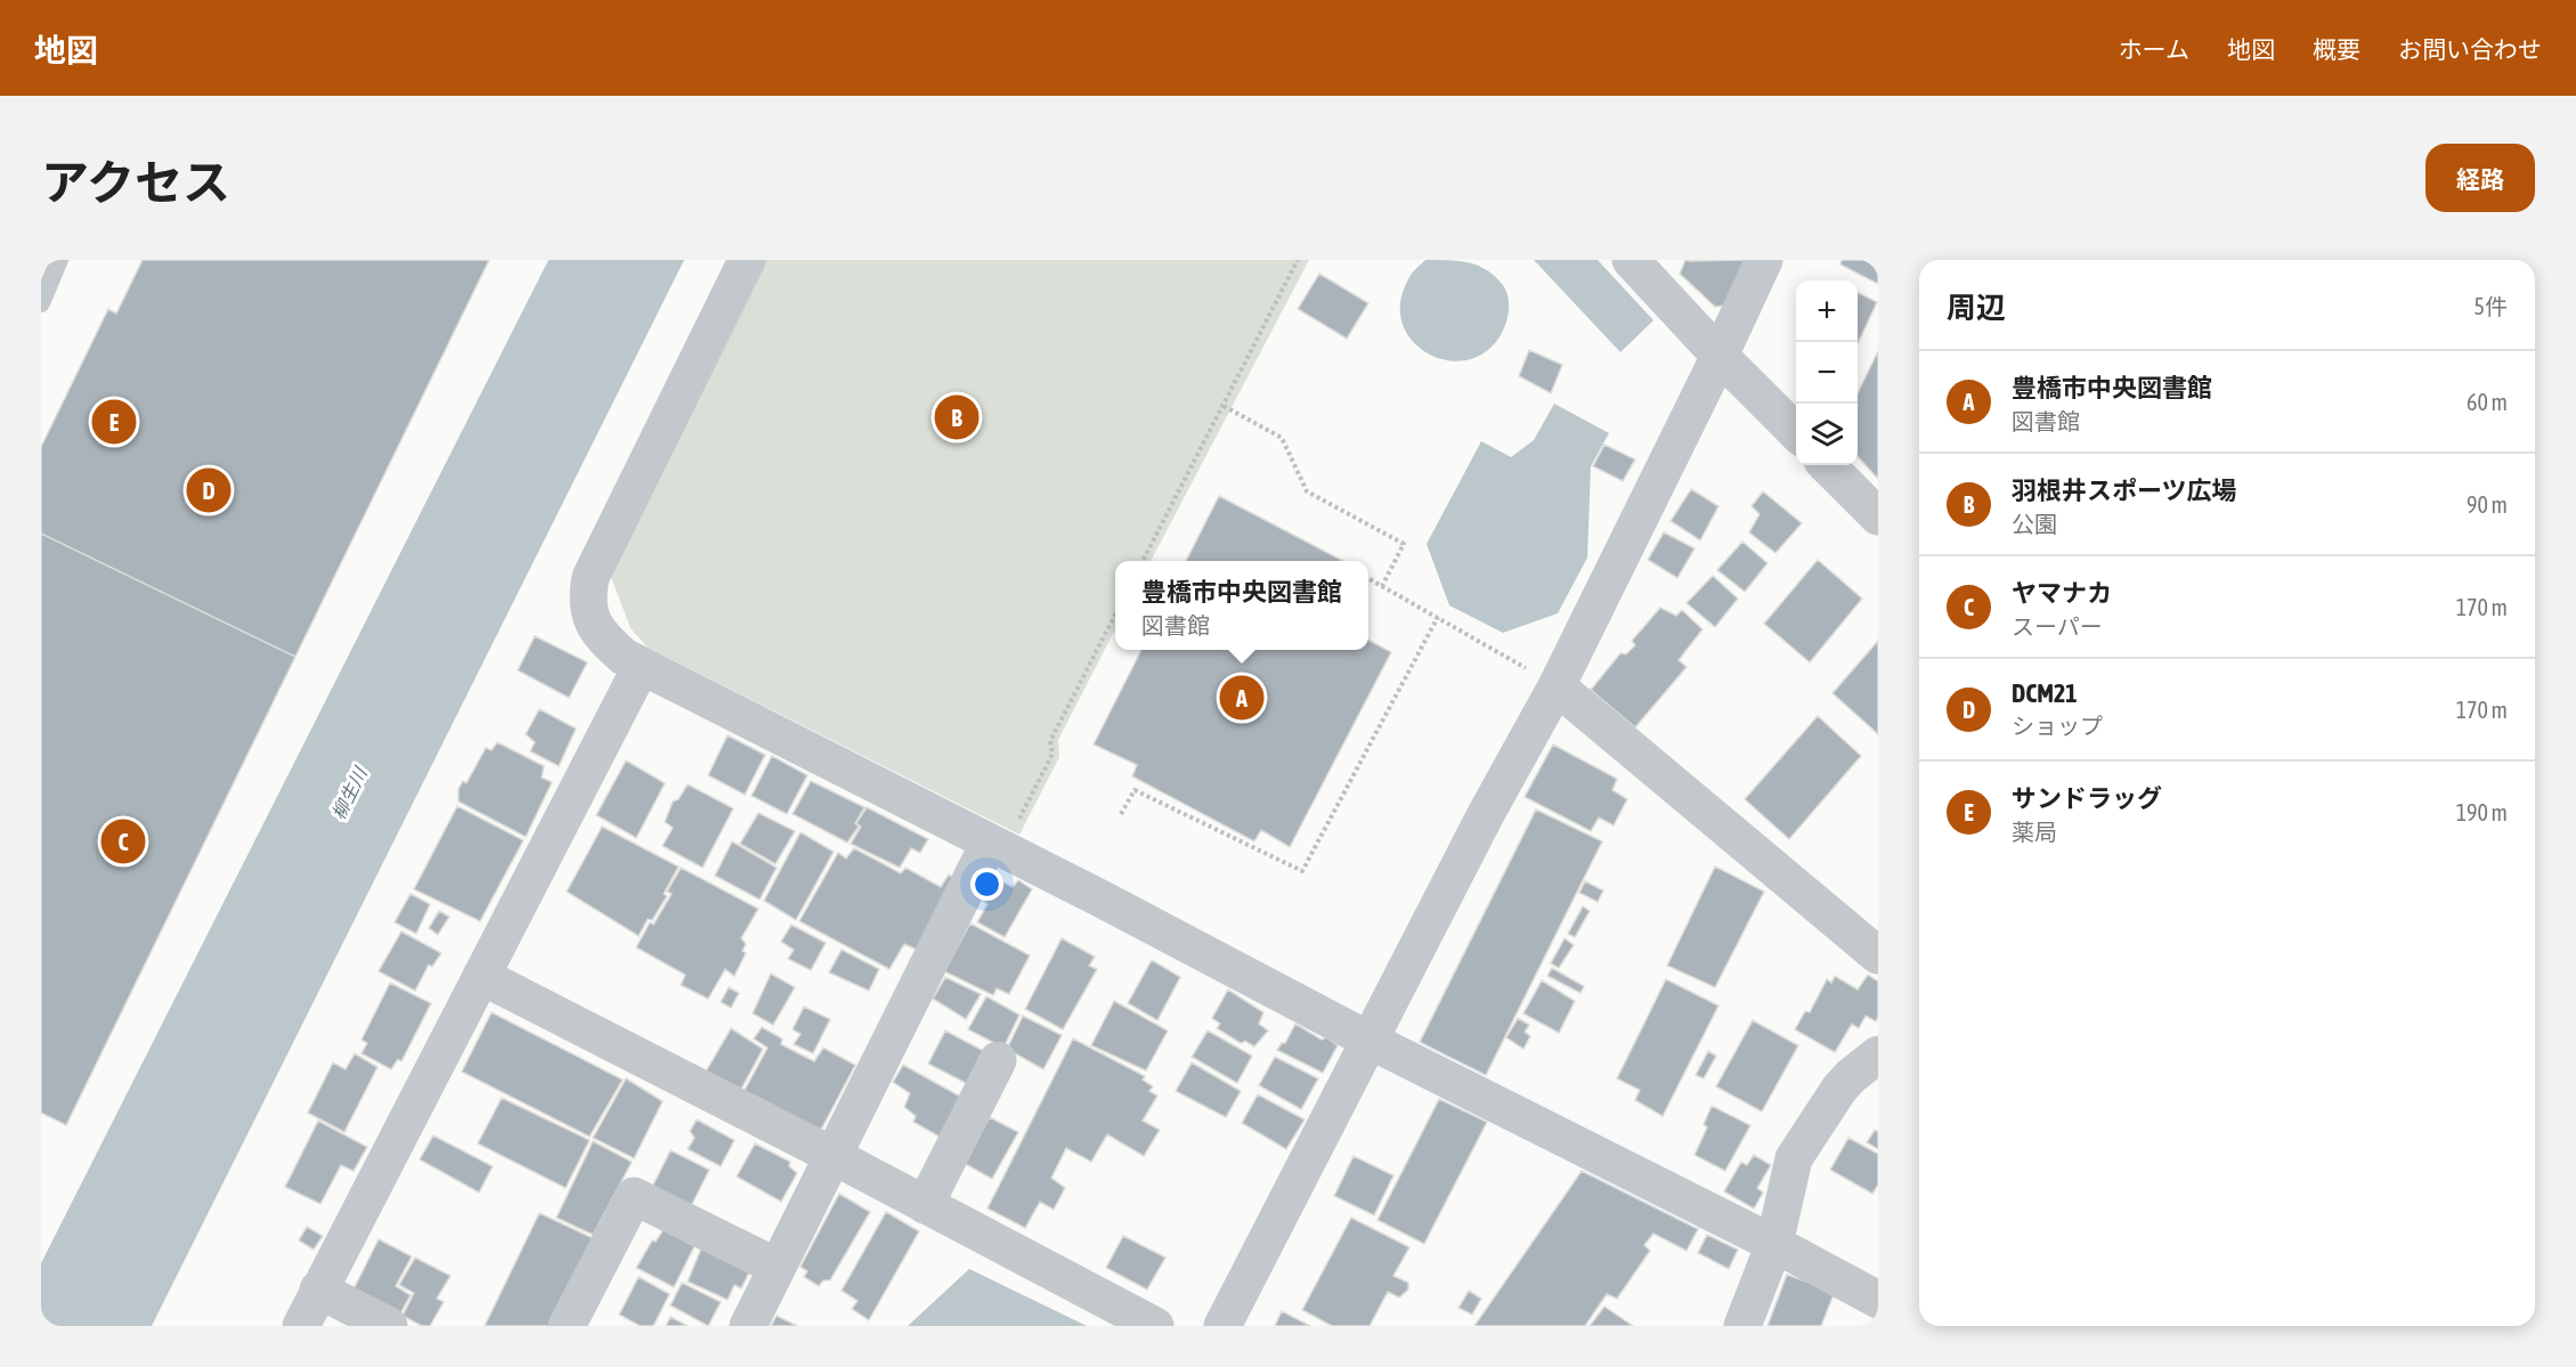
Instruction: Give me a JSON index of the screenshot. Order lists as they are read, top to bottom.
{
  "water": ["柳生川"],
  "page": {
    "header": "地図",
    "nav": [
      "ホーム",
      "地図",
      "概要",
      "お問い合わせ"
    ],
    "title": "アクセス",
    "buttons": "経路",
    "heading": ["周辺", "5件"],
    "map_buttons": ["+", "−"],
    "list": [
      {
        "mark": "A",
        "name": "豊橋市中央図書館",
        "note": "図書館",
        "value": "60 m"
      },
      {
        "mark": "B",
        "name": "羽根井スポーツ広場",
        "note": "公園",
        "value": "90 m"
      },
      {
        "mark": "C",
        "name": "ヤマナカ",
        "note": "スーパー",
        "value": "170 m"
      },
      {
        "mark": "D",
        "name": "DCM21",
        "note": "ショップ",
        "value": "170 m"
      },
      {
        "mark": "E",
        "name": "サンドラッグ",
        "note": "薬局",
        "value": "190 m"
      }
    ],
    "pins": [
      "B",
      "E",
      "D",
      "A",
      "C"
    ],
    "popup": ["豊橋市中央図書館", "図書館"]
  }
}
